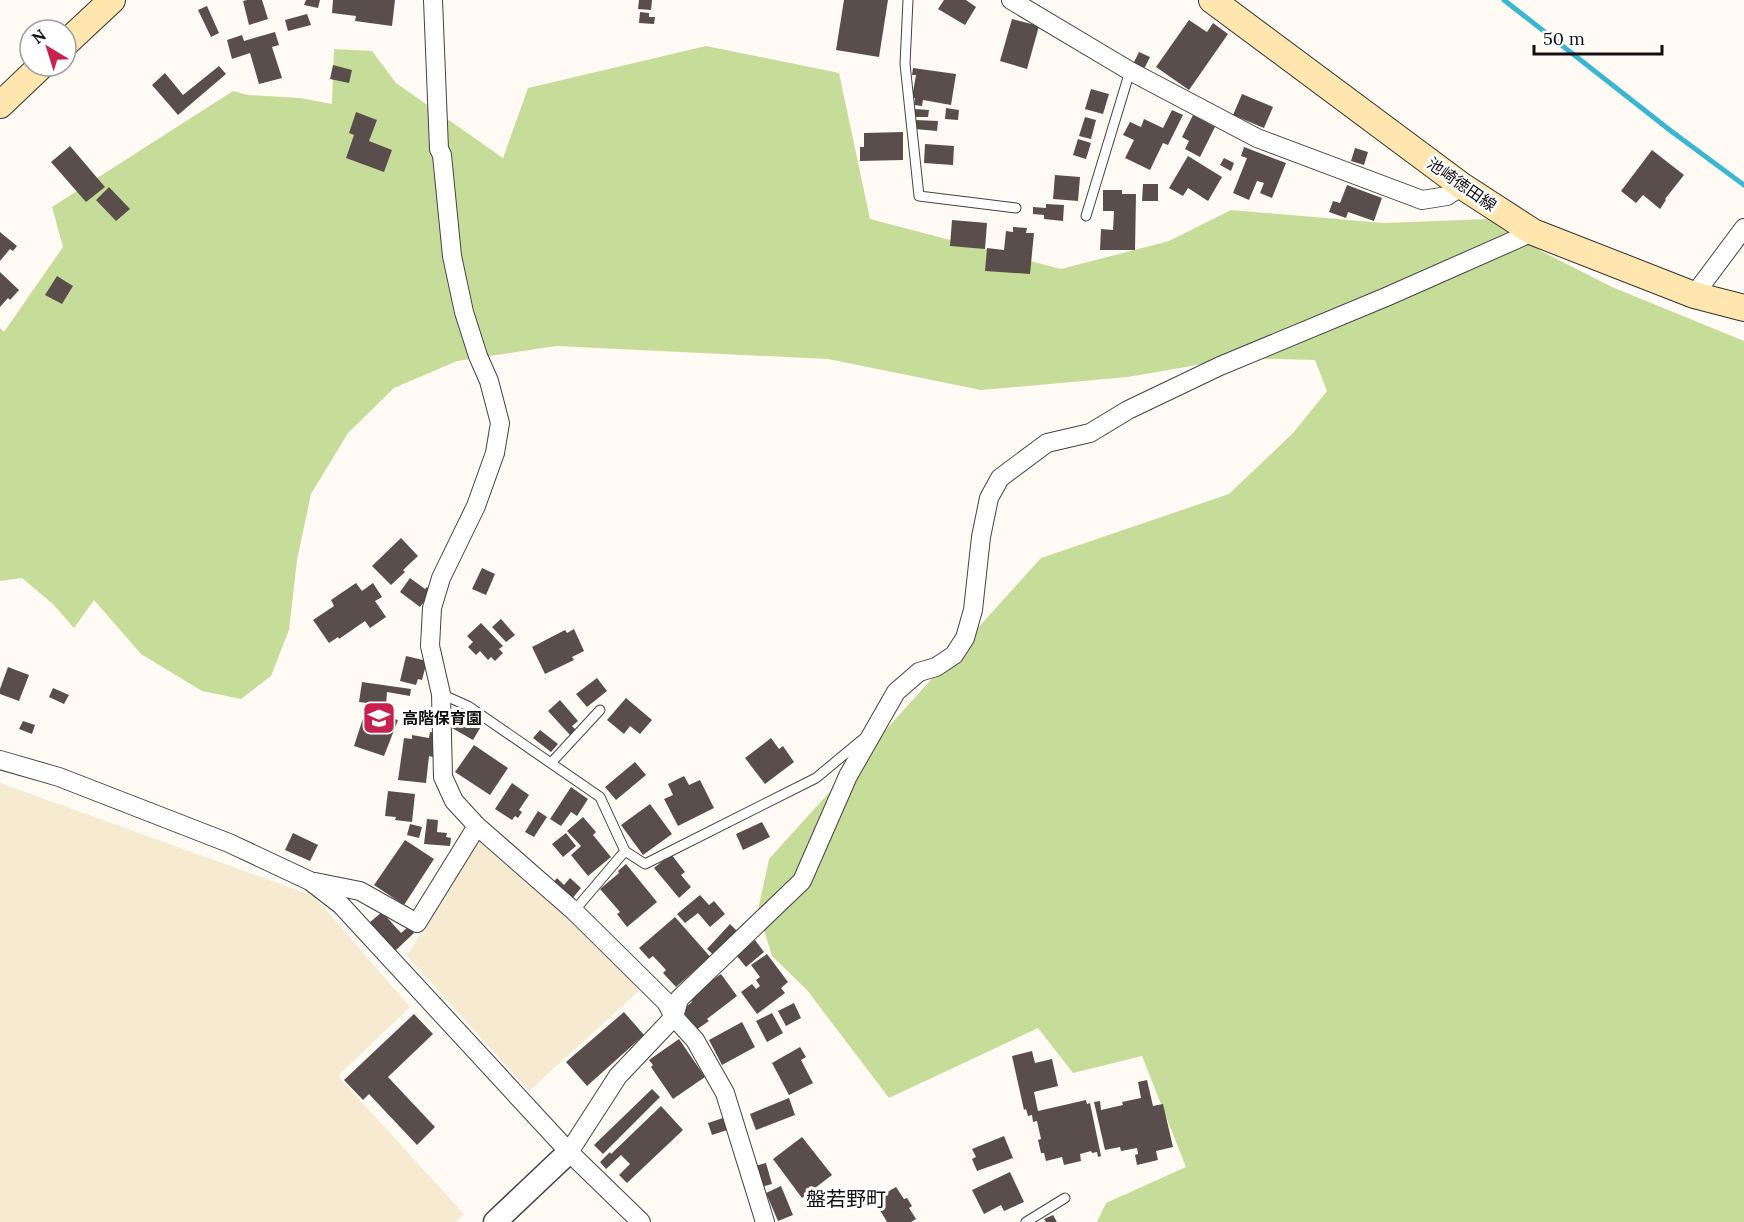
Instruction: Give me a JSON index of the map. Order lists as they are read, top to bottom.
{
  "streets": {
    "main road": ["池崎徳田線"]
  },
  "districts": ["盤若野町"],
  "places": {
    "school or university": ["高階保育園"]
  },
  "scale_bar": "50 m",
  "north": "top left"
}
